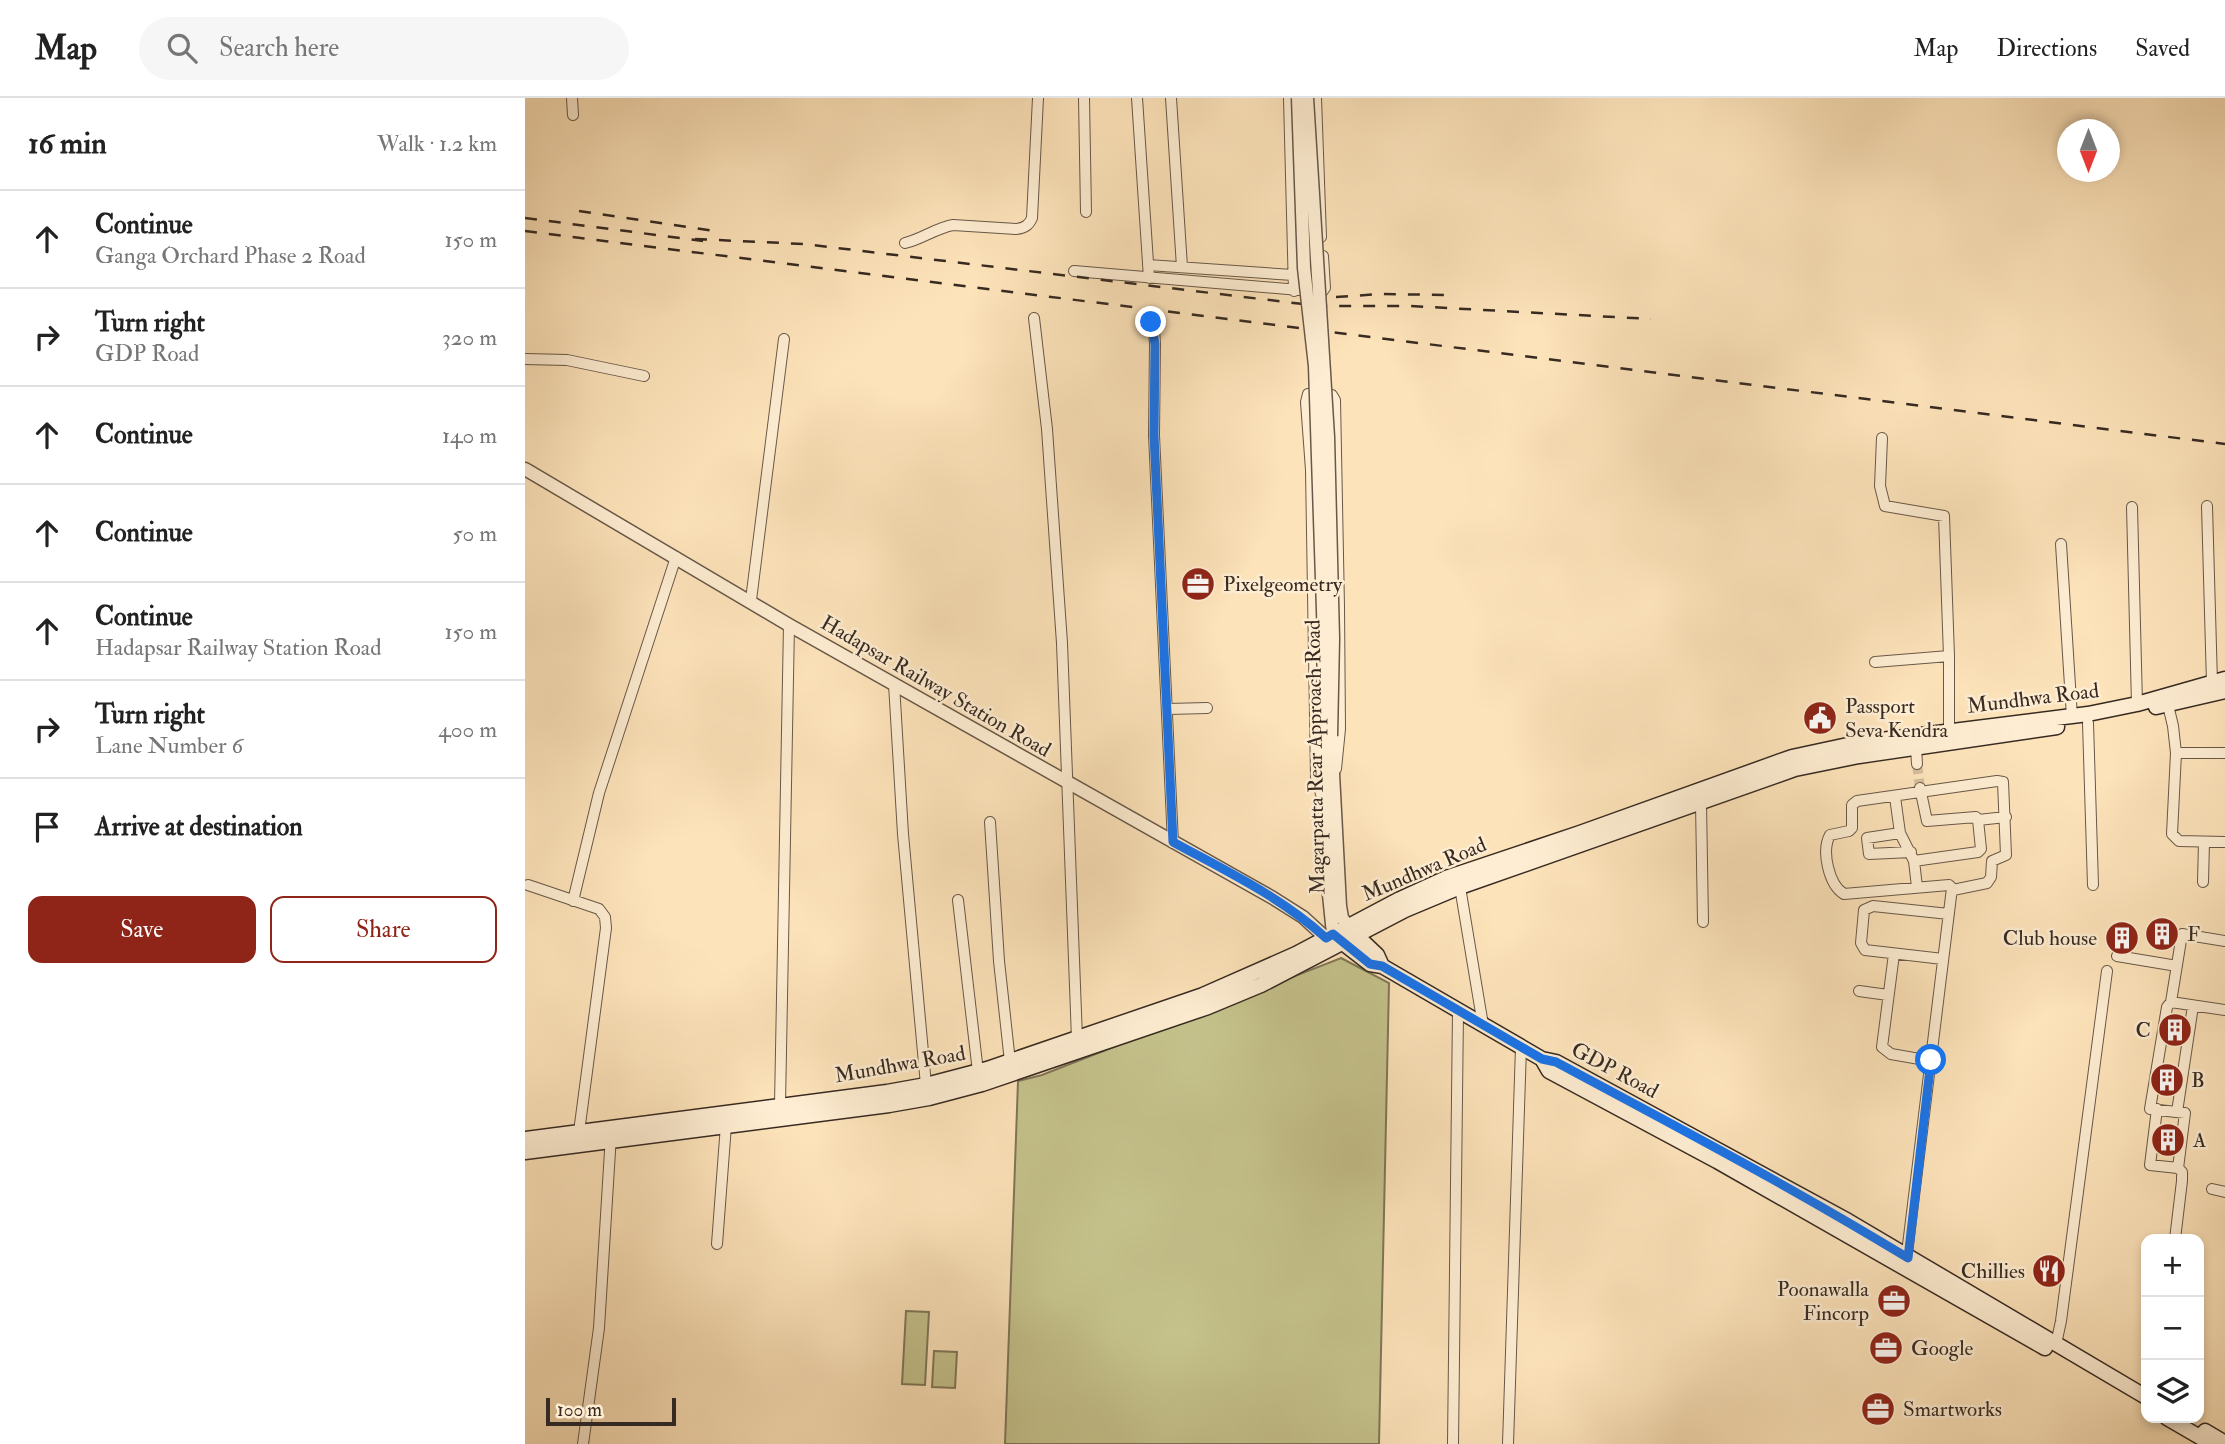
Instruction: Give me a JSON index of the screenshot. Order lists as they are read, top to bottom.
{
  "streets": {
    "main road": ["Mundhwa Road", "Magarpatta Rear Approach Road", "GDP Road"],
    "street": ["Hadapsar Railway Station Road"]
  },
  "crossings": [
    ["Hadapsar Railway Station Road", "Mundhwa Road"],
    ["Hadapsar Railway Station Road", "Magarpatta Rear Approach Road"],
    ["Mundhwa Road", "Magarpatta Rear Approach Road"],
    ["Magarpatta Rear Approach Road", "GDP Road"]
  ],
  "places": {
    "office": [
      "Pixelgeometry",
      "Poonawalla Fincorp",
      "Google",
      "Smartworks"
    ],
    "public building": ["Passport Seva Kendra"],
    "building": [
      "F",
      "Club house",
      "C",
      "B",
      "A"
    ],
    "restaurant": ["Chillies"]
  },
  "scale_bar": "100 m",
  "north": "bottom",
  "page": {
    "header": "Map",
    "search": "Search here",
    "nav": ["Map", "Directions", "Saved"],
    "heading": ["16 min", "Walk · 1.2 km"],
    "list": [
      ["Continue", "Ganga Orchard Phase 2 Road", "150 m"],
      ["Turn right", "GDP Road", "320 m"],
      ["Continue", "140 m"],
      ["Continue", "50 m"],
      ["Continue", "Hadapsar Railway Station Road", "150 m"],
      ["Turn right", "Lane Number 6", "400 m"],
      "Arrive at destination"
    ],
    "buttons": ["Save", "Share"],
    "map_buttons": ["+", "−"],
    "scale": "100 m"
  }
}
